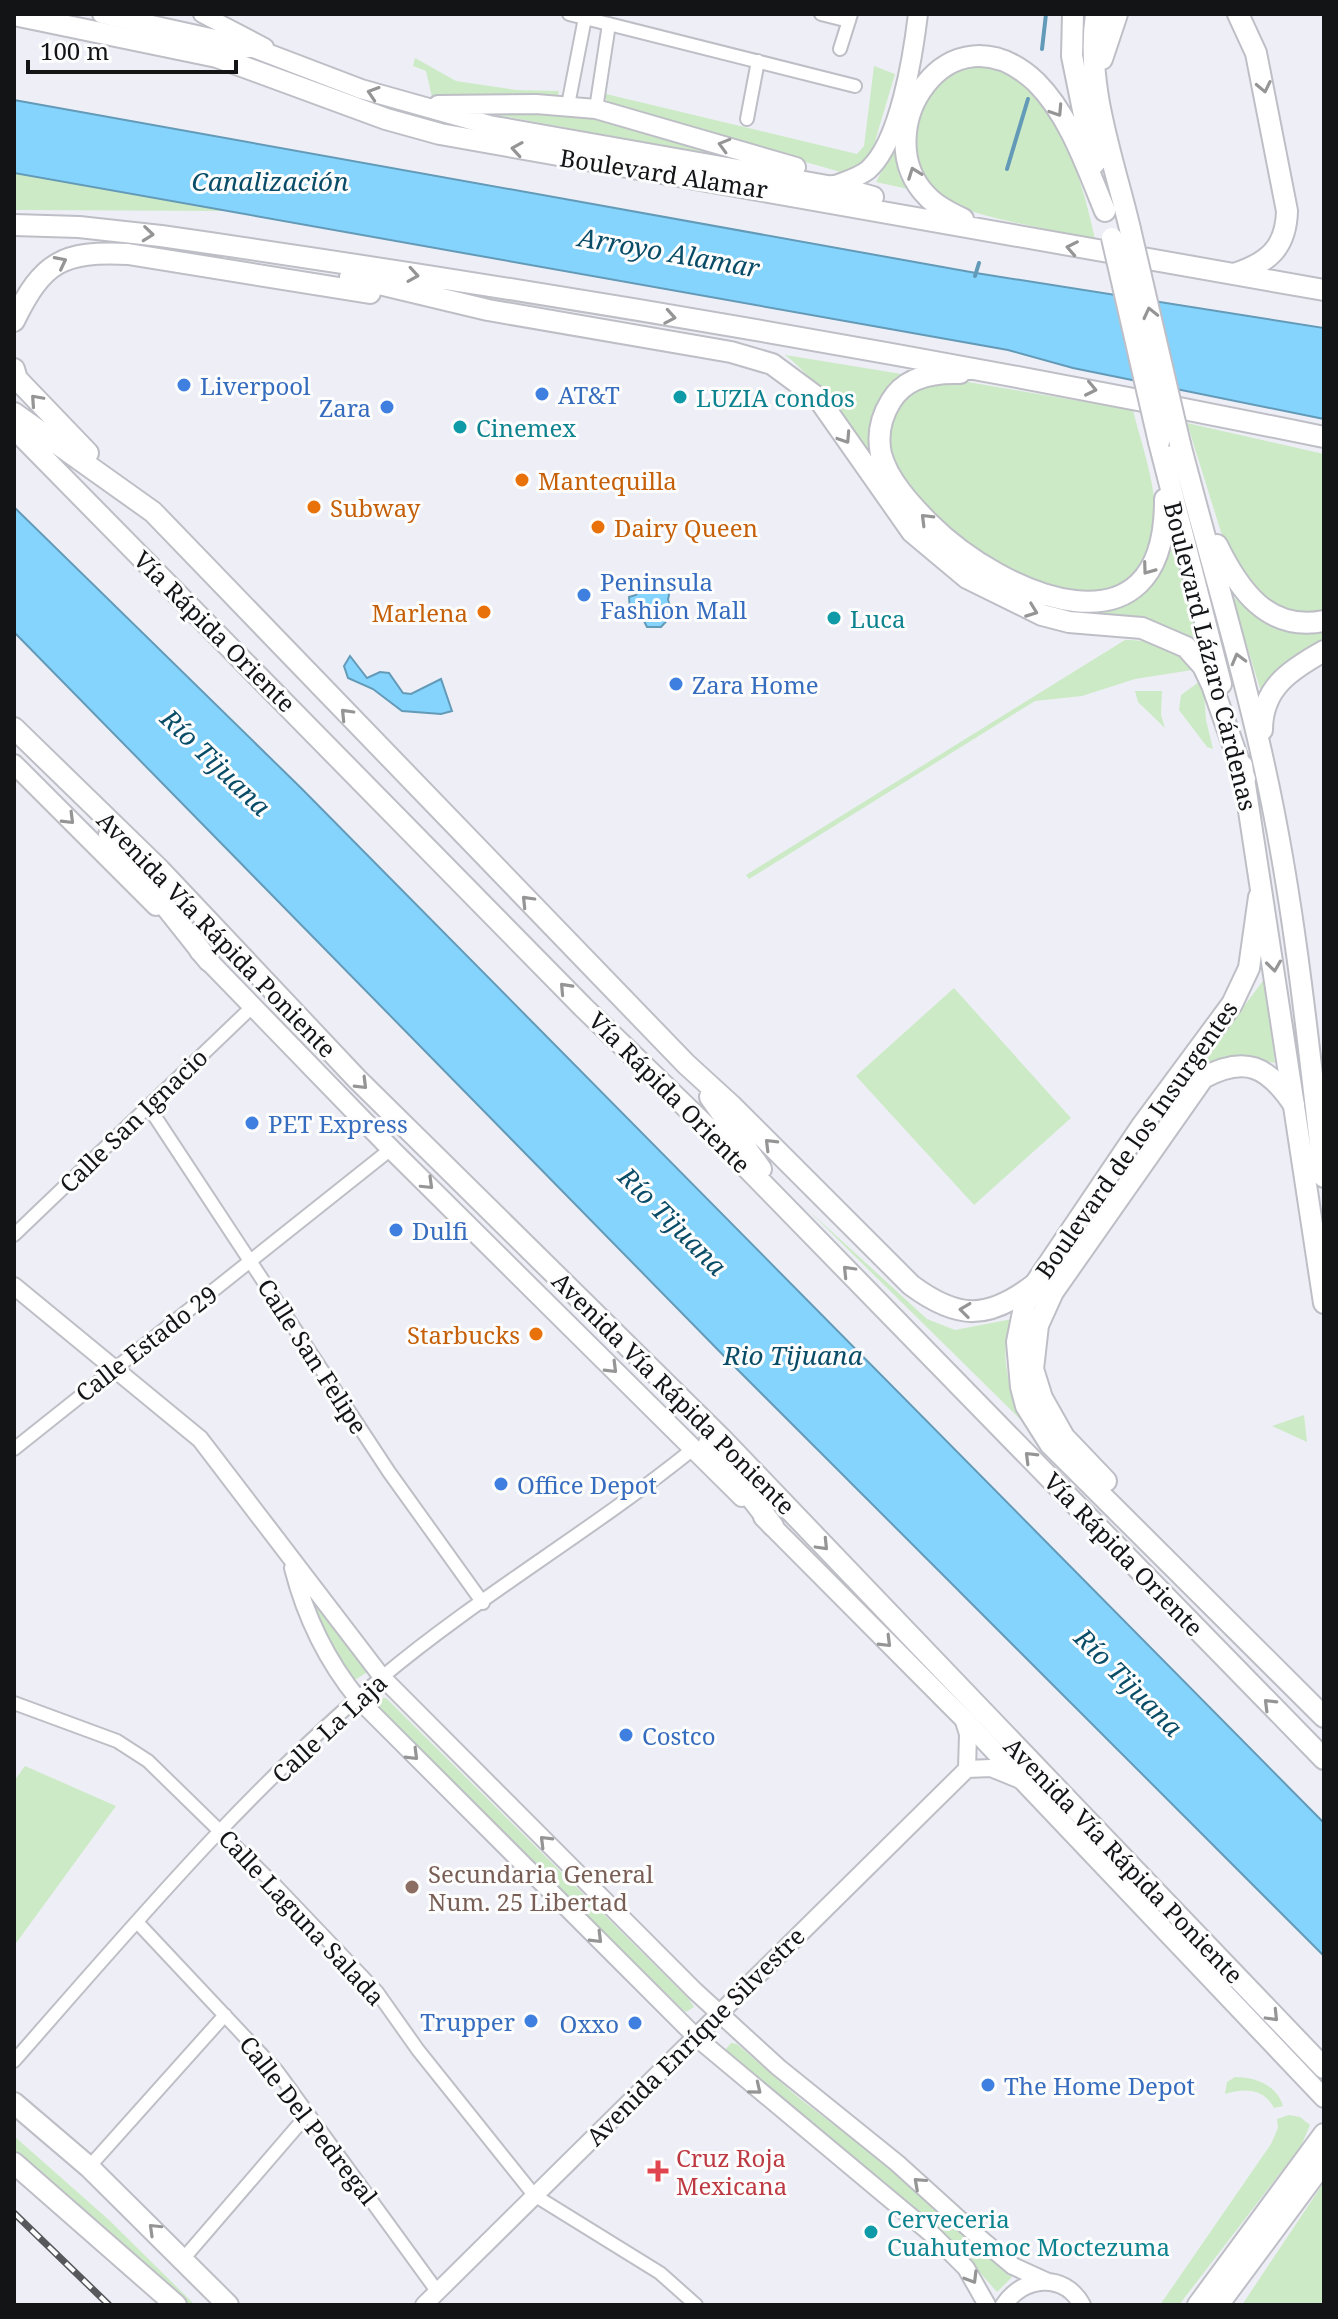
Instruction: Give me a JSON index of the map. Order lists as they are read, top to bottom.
{
  "streets": {
    "main road": [
      "Boulevard Alamar",
      "Vía Rápida Oriente",
      "Boulevard Lázaro Cárdenas",
      "Avenida Vía Rápida Poniente",
      "Boulevard de los Insurgentes"
    ],
    "street": [
      "Calle San Ignacio",
      "Calle Estado 29",
      "Calle San Felipe",
      "Calle La Laja",
      "Calle Laguna Salada",
      "Avenida Enríque Silvestre",
      "Calle Del Pedregal"
    ]
  },
  "crossings": [
    ["Boulevard Lázaro Cárdenas", "Boulevard de los Insurgentes"],
    ["Avenida Vía Rápida Poniente", "Calle San Ignacio"],
    ["Avenida Vía Rápida Poniente", "Calle Estado 29"],
    ["Avenida Vía Rápida Poniente", "Calle La Laja"],
    ["Calle San Ignacio", "Calle San Felipe"],
    ["Calle Estado 29", "Calle San Felipe"],
    ["Calle San Felipe", "Calle La Laja"],
    ["Calle La Laja", "Calle Laguna Salada"],
    ["Calle La Laja", "Calle Del Pedregal"],
    ["Calle Laguna Salada", "Avenida Enríque Silvestre"],
    ["Avenida Enríque Silvestre", "Calle Del Pedregal"]
  ],
  "water": [
    "Canalización",
    "Arroyo Alamar",
    "Río Tijuana",
    "Rio Tijuana"
  ],
  "places": {
    "other": [
      "Liverpool",
      "AT&T",
      "LUZIA condos",
      "Zara",
      "Cinemex",
      "Mantequilla",
      "Subway",
      "Dairy Queen",
      "Peninsula Fashion Mall",
      "Marlena",
      "Luca",
      "Zara Home",
      "PET Express",
      "Dulfi",
      "Starbucks",
      "Office Depot",
      "Costco",
      "Secundaria General Num. 25 Libertad",
      "Trupper",
      "Oxxo",
      "The Home Depot",
      "Cerveceria Cuahutemoc Moctezuma"
    ],
    "health": ["Cruz Roja Mexicana"]
  },
  "scale_bar": "100 m"
}
